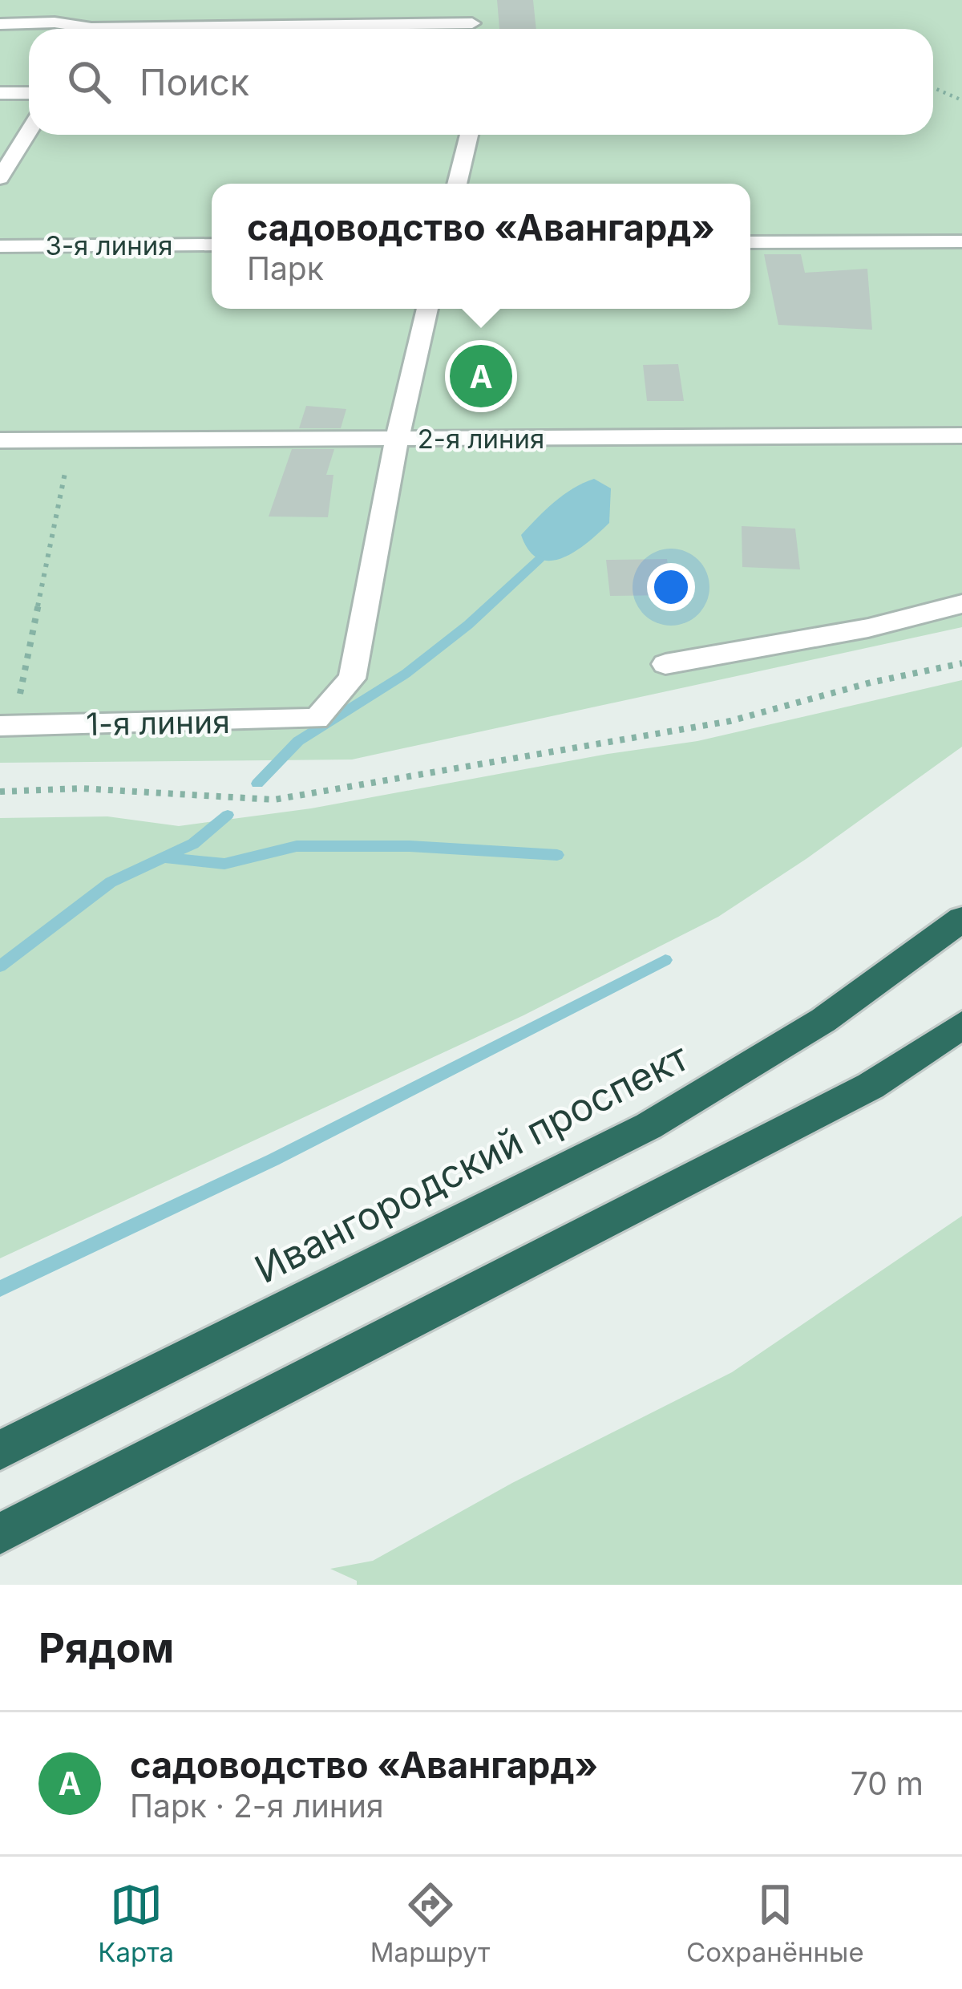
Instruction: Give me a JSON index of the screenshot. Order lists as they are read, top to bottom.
{
  "streets": {
    "highway": ["Ивангородский проспект"],
    "street": ["3-я линия", "2-я линия", "1-я линия"]
  },
  "crossings": [
    ["2-я линия", "1-я линия"]
  ],
  "page": {
    "search": "Поиск",
    "popup": ["садоводство «Авангард»", "Парк"],
    "pins": "A",
    "heading": "Рядом",
    "list": [
      {
        "mark": "A",
        "name": "садоводство «Авангард»",
        "note": "Парк · 2-я линия",
        "value": "70 m"
      }
    ],
    "nav": ["Карта", "Маршрут", "Сохранённые"]
  }
}
